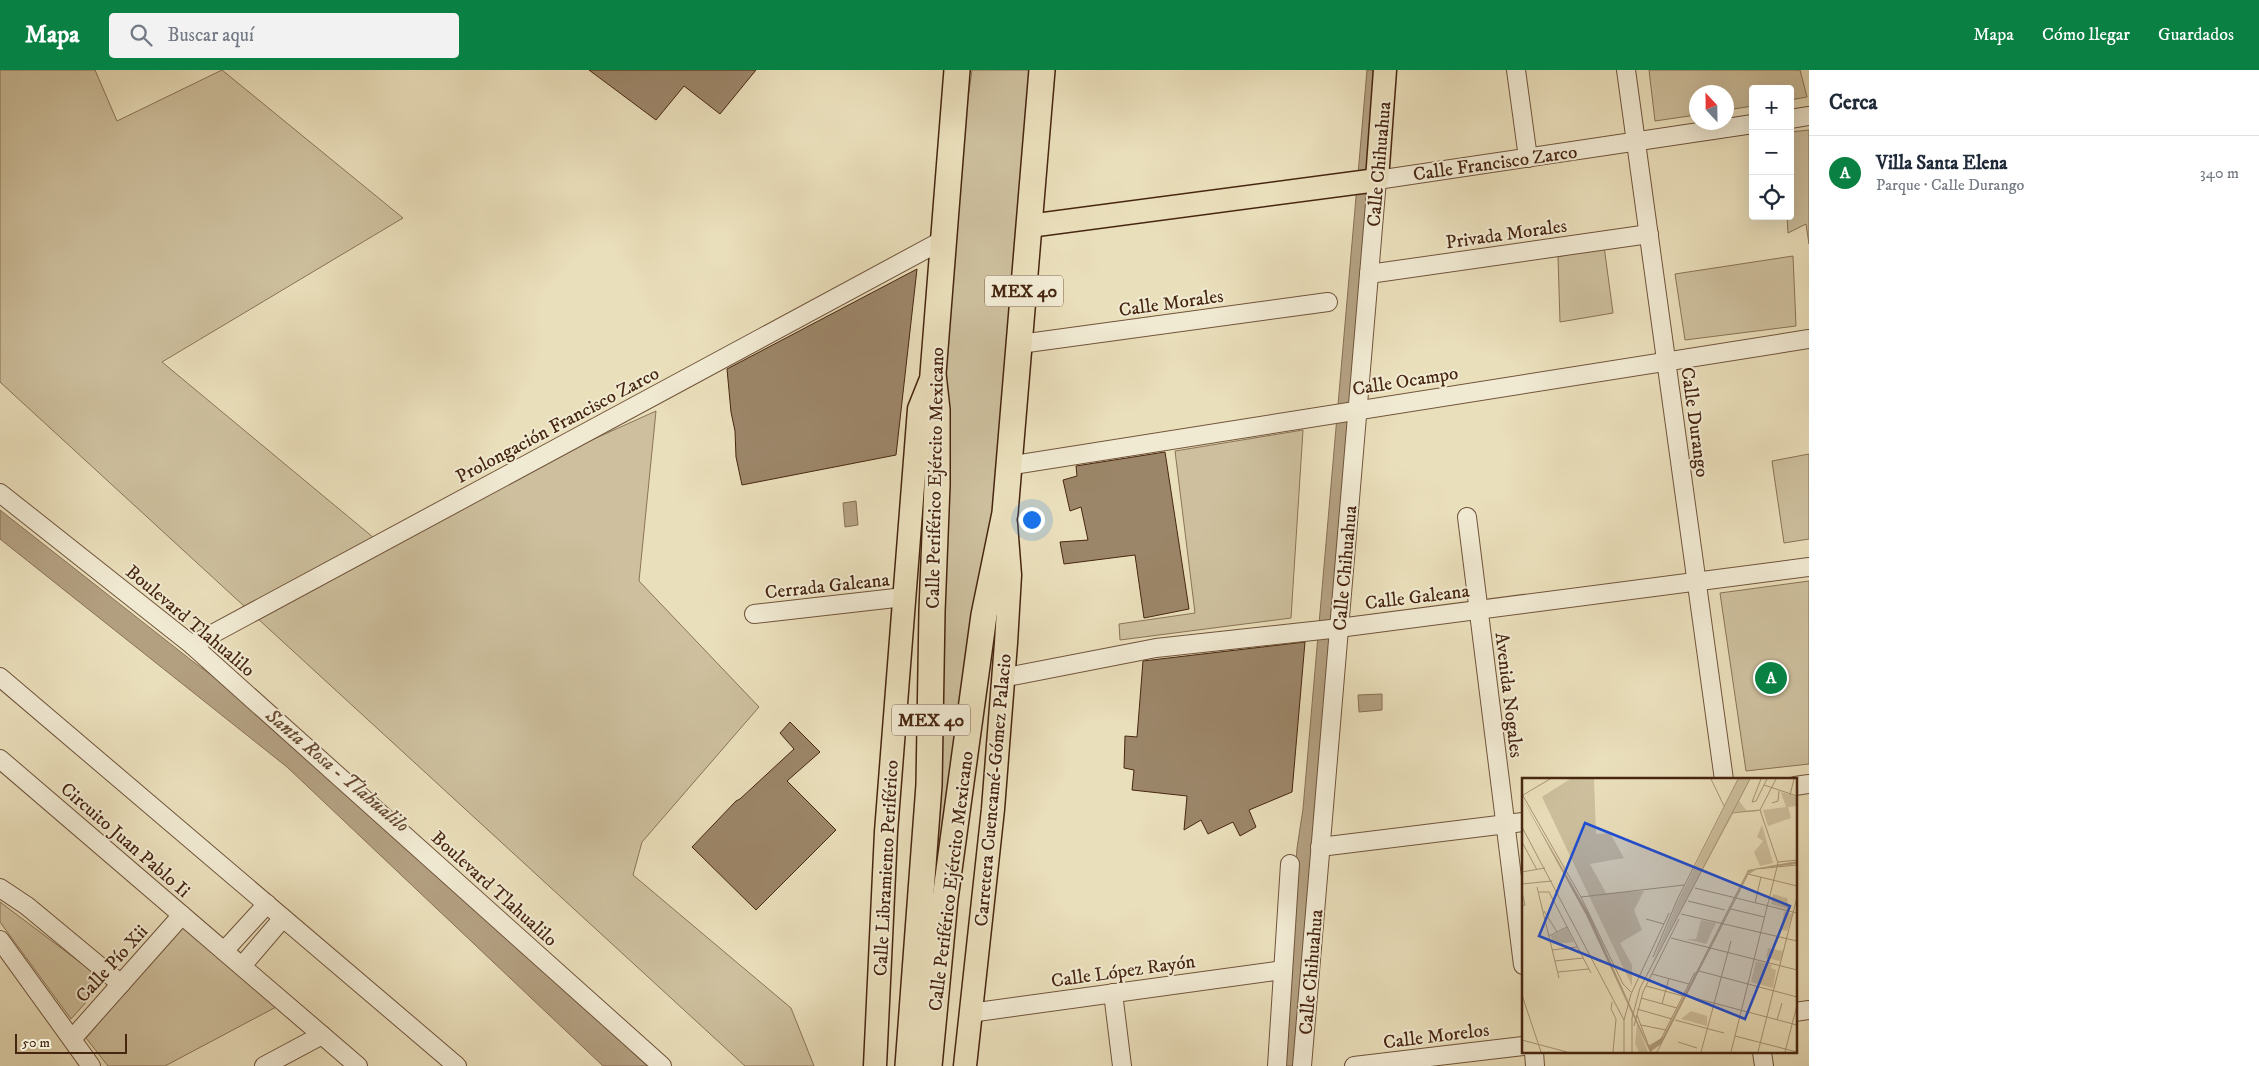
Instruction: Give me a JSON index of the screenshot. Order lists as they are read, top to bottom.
{
  "streets": {
    "highway": ["MEX 40", "Calle Periférico Ejército Mexicano"],
    "main road": [
      "Calle Francisco Zarco",
      "Calle Chihuahua",
      "Carretera Cuencamé-Gómez Palacio",
      "Calle Libramiento Periférico"
    ],
    "street": [
      "Privada Morales",
      "Calle Morales",
      "Calle Ocampo",
      "Calle Durango",
      "Prolongación Francisco Zarco",
      "Cerrada Galeana",
      "Calle Galeana",
      "Boulevard Tlahualilo",
      "Avenida Nogales",
      "Circuito Juan Pablo Ii",
      "Calle Pío Xii",
      "Calle López Rayón",
      "Calle Morelos"
    ]
  },
  "crossings": [
    ["Calle Francisco Zarco", "Calle Chihuahua"],
    ["Calle Francisco Zarco", "Calle Durango"],
    ["Calle Francisco Zarco", "Calle Periférico Ejército Mexicano"],
    ["Calle Chihuahua", "Privada Morales"],
    ["Calle Chihuahua", "Calle Ocampo"],
    ["Calle Chihuahua", "Calle Galeana"],
    ["Privada Morales", "Calle Durango"],
    ["Calle Morales", "Calle Periférico Ejército Mexicano"],
    ["Calle Ocampo", "Calle Durango"],
    ["Calle Ocampo", "Calle Periférico Ejército Mexicano"],
    ["Calle Durango", "Calle Galeana"],
    ["Prolongación Francisco Zarco", "Calle Periférico Ejército Mexicano"],
    ["Prolongación Francisco Zarco", "Boulevard Tlahualilo"],
    ["Calle Periférico Ejército Mexicano", "Carretera Cuencamé-Gómez Palacio"],
    ["Calle Periférico Ejército Mexicano", "Calle Libramiento Periférico"],
    ["Cerrada Galeana", "Calle Libramiento Periférico"],
    ["Calle Galeana", "Avenida Nogales"],
    ["Calle Galeana", "Carretera Cuencamé-Gómez Palacio"],
    ["Carretera Cuencamé-Gómez Palacio", "Calle López Rayón"],
    ["Circuito Juan Pablo Ii", "Calle Pío Xii"]
  ],
  "water": ["Santa Rosa - Tlahualilo"],
  "scale_bar": "50 m",
  "north": "top",
  "page": {
    "header": "Mapa",
    "search": "Buscar aquí",
    "nav": ["Mapa", "Cómo llegar", "Guardados"],
    "heading": "Cerca",
    "map_buttons": ["+", "−"],
    "list": [
      {
        "mark": "A",
        "name": "Villa Santa Elena",
        "note": "Parque · Calle Durango",
        "value": "340 m"
      }
    ],
    "pins": "A",
    "scale": "50 m"
  }
}
